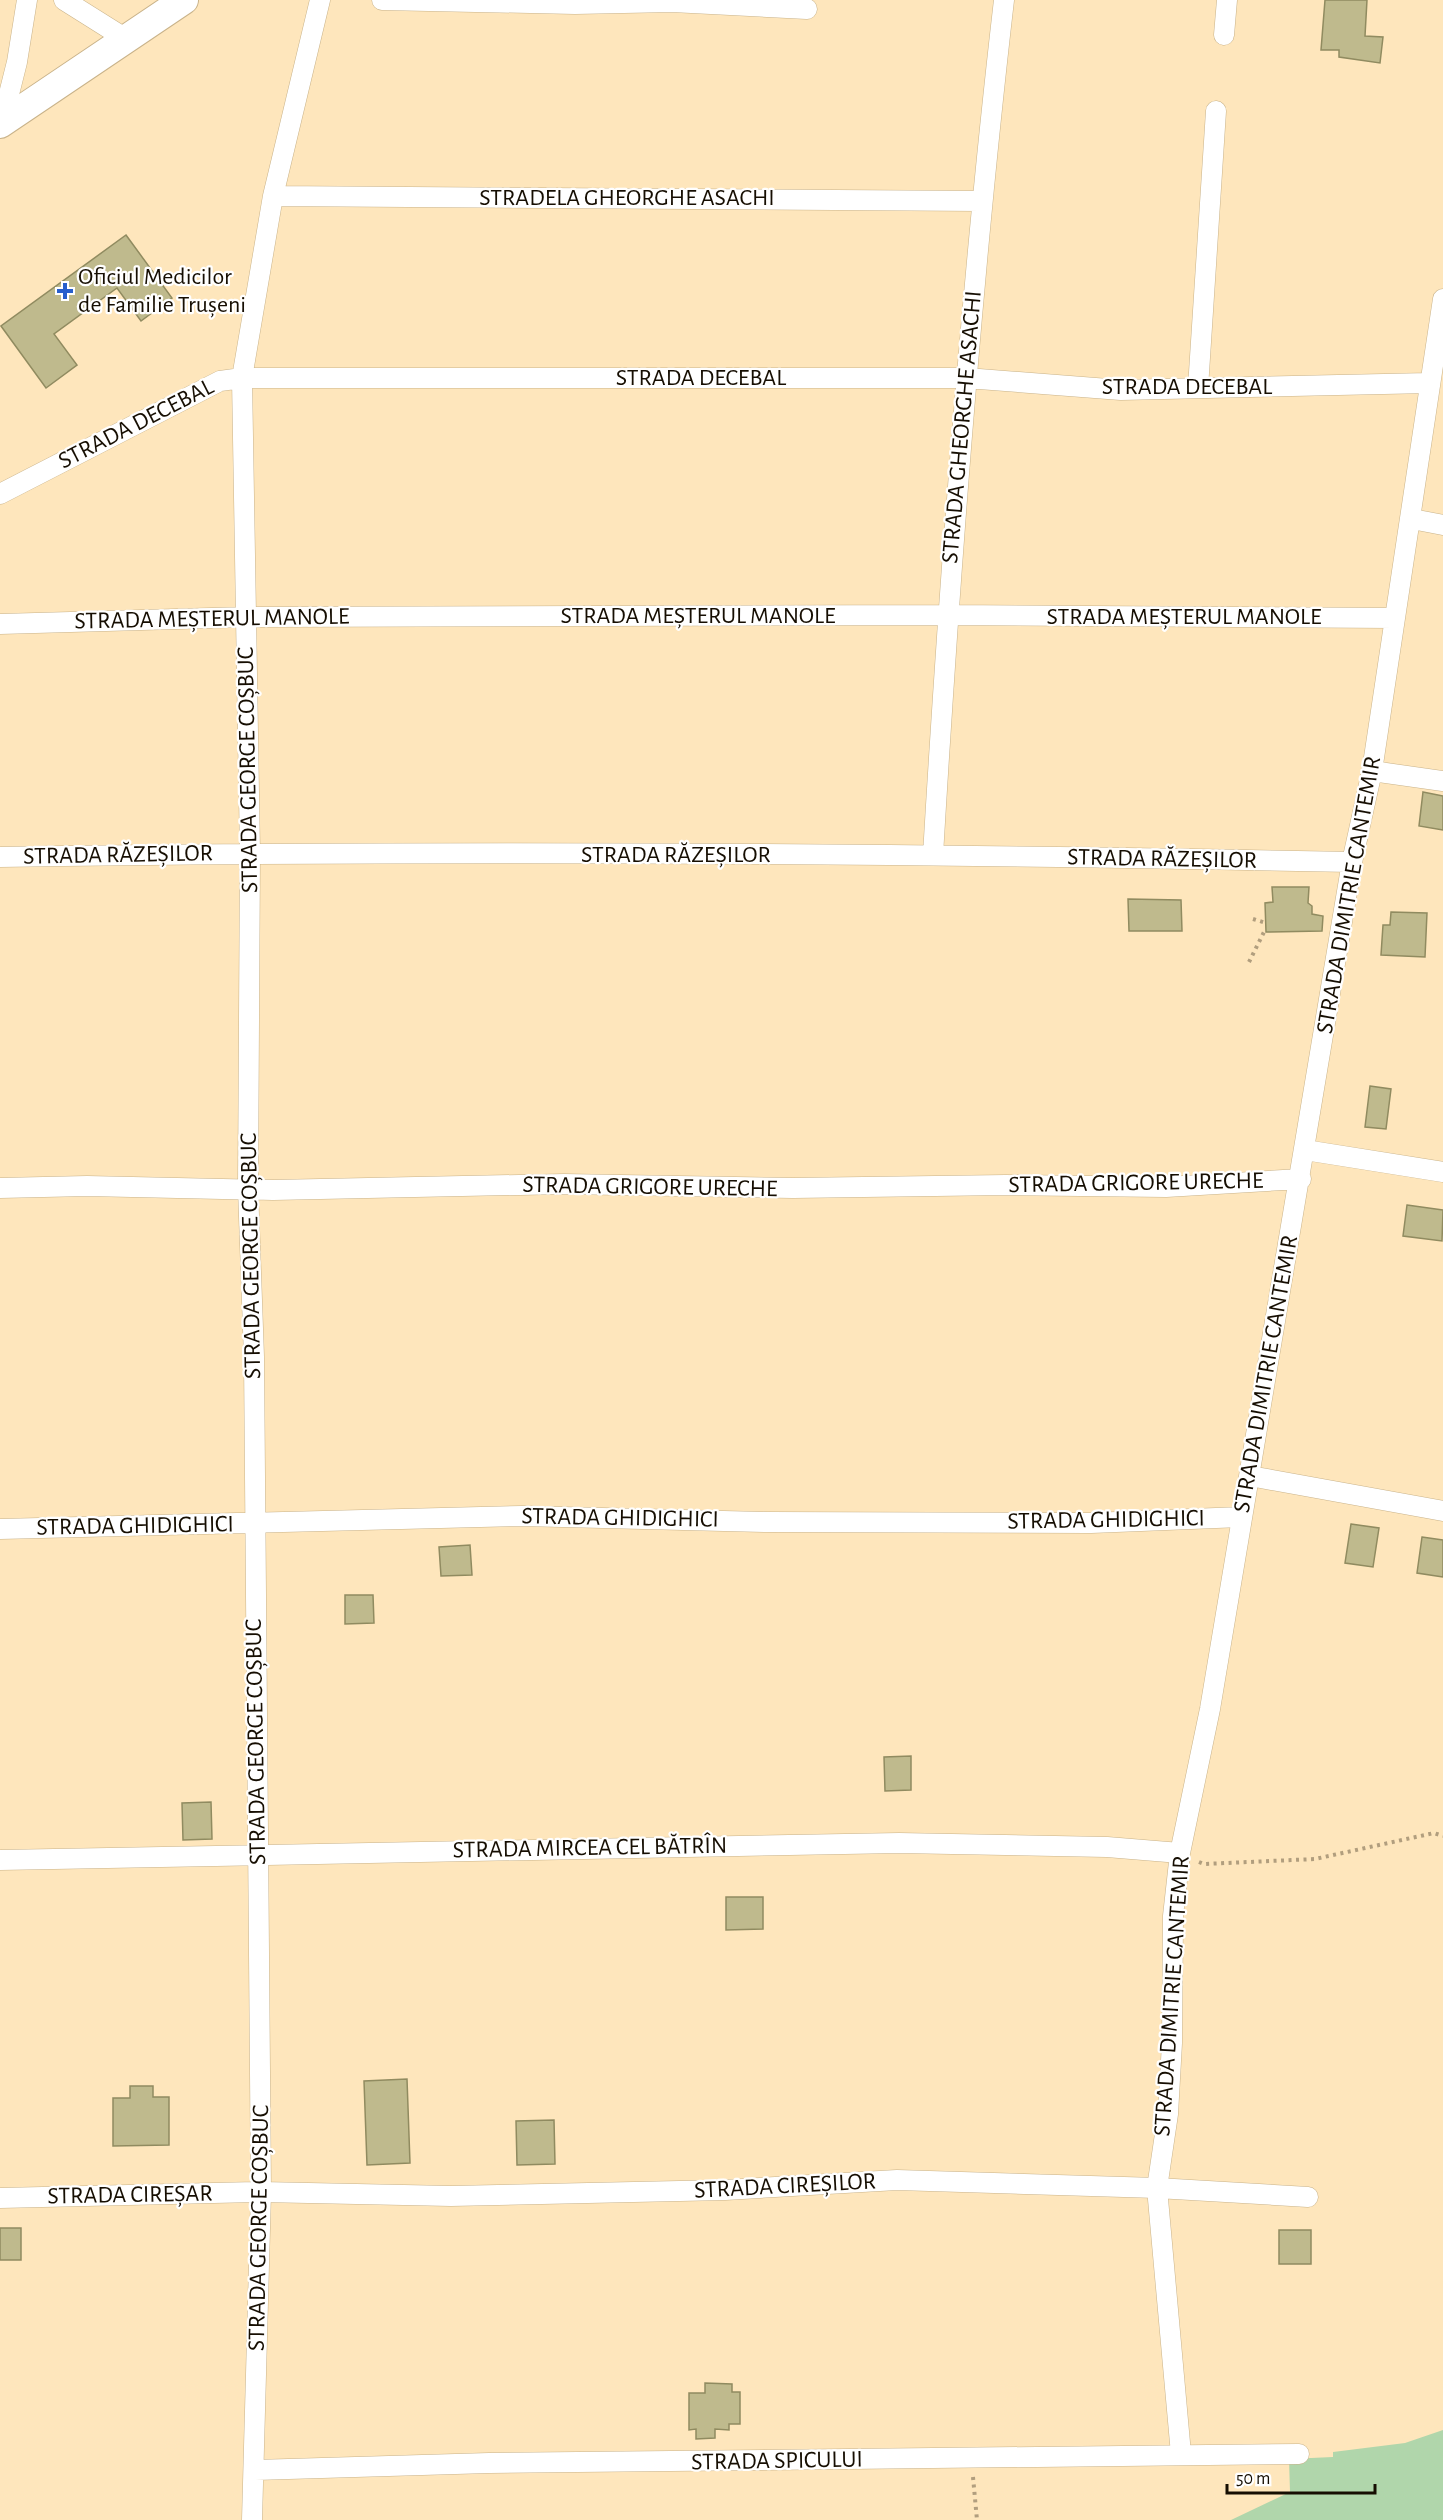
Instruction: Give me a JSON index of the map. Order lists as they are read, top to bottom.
{
  "streets": {
    "street": [
      "STRADELA GHEORGHE ASACHI",
      "STRADA DECEBAL",
      "STRADA GHEORGHE ASACHI",
      "STRADA MEȘTERUL MANOLE",
      "STRADA GEORGE COȘBUC",
      "STRADA RĂZEȘILOR",
      "STRADA DIMITRIE CANTEMIR",
      "STRADA GRIGORE URECHE",
      "STRADA GHIDIGHICI",
      "STRADA MIRCEA CEL BĂTRÎN",
      "STRADA CIREȘILOR",
      "STRADA CIREȘAR",
      "STRADA SPICULUI"
    ]
  },
  "crossings": [
    ["STRADELA GHEORGHE ASACHI", "STRADA GHEORGHE ASACHI"],
    ["STRADELA GHEORGHE ASACHI", "STRADA GEORGE COȘBUC"],
    ["STRADA DECEBAL", "STRADA GHEORGHE ASACHI"],
    ["STRADA DECEBAL", "STRADA GEORGE COȘBUC"],
    ["STRADA DECEBAL", "STRADA DIMITRIE CANTEMIR"],
    ["STRADA GHEORGHE ASACHI", "STRADA MEȘTERUL MANOLE"],
    ["STRADA GHEORGHE ASACHI", "STRADA RĂZEȘILOR"],
    ["STRADA MEȘTERUL MANOLE", "STRADA GEORGE COȘBUC"],
    ["STRADA MEȘTERUL MANOLE", "STRADA DIMITRIE CANTEMIR"],
    ["STRADA GEORGE COȘBUC", "STRADA RĂZEȘILOR"],
    ["STRADA GEORGE COȘBUC", "STRADA GRIGORE URECHE"],
    ["STRADA GEORGE COȘBUC", "STRADA GHIDIGHICI"],
    ["STRADA GEORGE COȘBUC", "STRADA MIRCEA CEL BĂTRÎN"],
    ["STRADA GEORGE COȘBUC", "STRADA CIREȘILOR"],
    ["STRADA GEORGE COȘBUC", "STRADA CIREȘAR"],
    ["STRADA GEORGE COȘBUC", "STRADA SPICULUI"],
    ["STRADA RĂZEȘILOR", "STRADA DIMITRIE CANTEMIR"],
    ["STRADA DIMITRIE CANTEMIR", "STRADA GRIGORE URECHE"],
    ["STRADA DIMITRIE CANTEMIR", "STRADA GHIDIGHICI"],
    ["STRADA DIMITRIE CANTEMIR", "STRADA MIRCEA CEL BĂTRÎN"],
    ["STRADA DIMITRIE CANTEMIR", "STRADA CIREȘILOR"],
    ["STRADA DIMITRIE CANTEMIR", "STRADA SPICULUI"],
    ["STRADA CIREȘILOR", "STRADA CIREȘAR"]
  ],
  "places": {
    "health": ["Oficiul Medicilor de Familie Trușeni"]
  },
  "scale_bar": "50 m"
}
